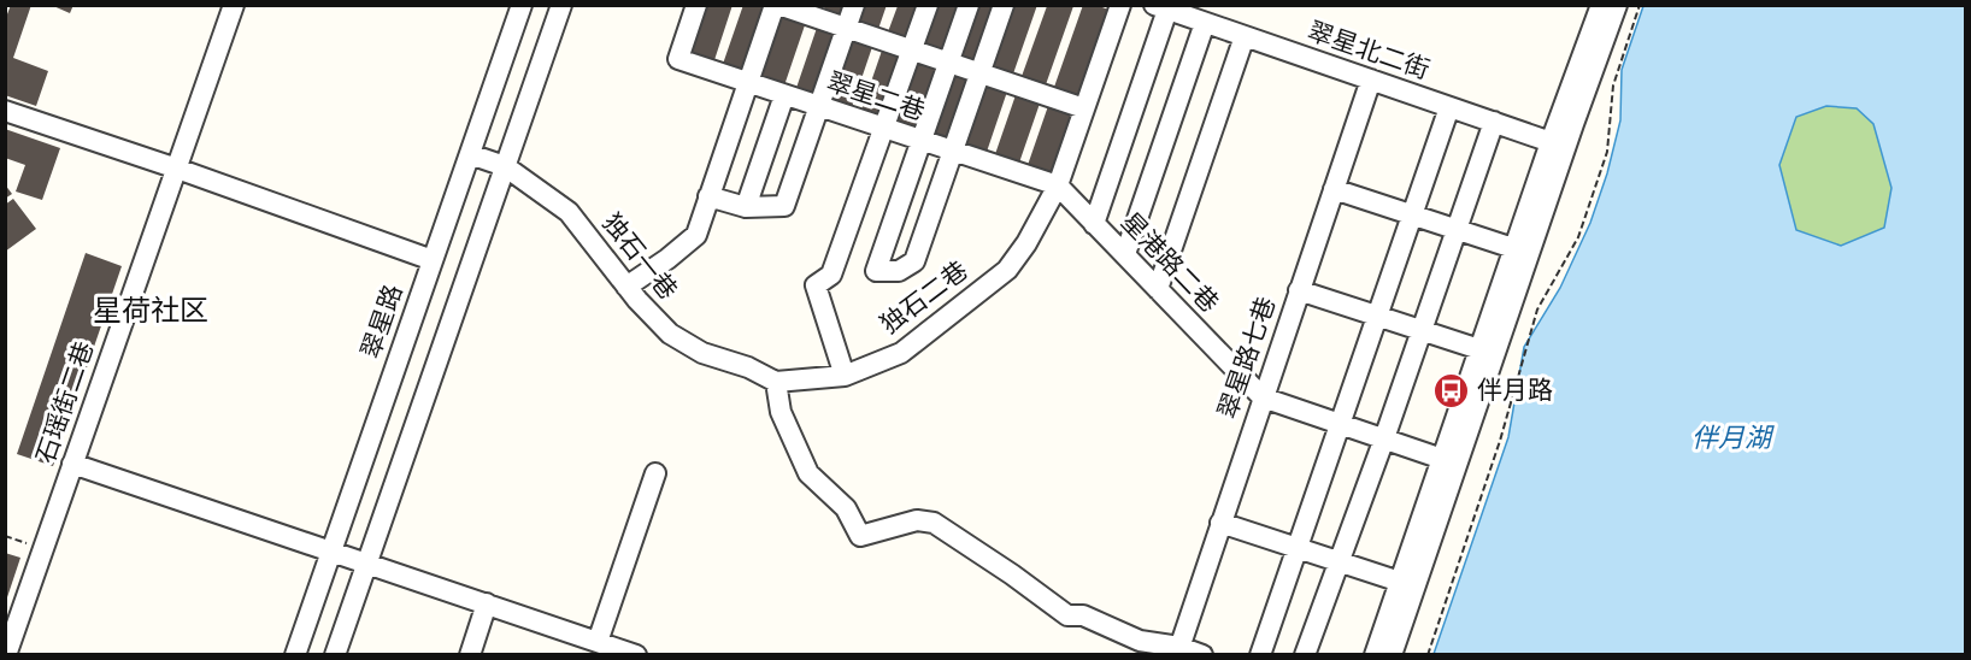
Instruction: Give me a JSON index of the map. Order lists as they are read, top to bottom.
{
  "streets": {
    "street": [
      "翠星北二街",
      "翠星二巷",
      "独石一巷",
      "星港路二巷",
      "独石二巷",
      "翠星路",
      "翠星路七巷",
      "石瑶街二巷"
    ]
  },
  "crossings": [
    ["翠星北二街", "翠星路七巷"],
    ["翠星二巷", "星港路二巷"],
    ["翠星二巷", "独石二巷"],
    ["独石一巷", "独石二巷"],
    ["独石一巷", "翠星路"],
    ["星港路二巷", "独石二巷"],
    ["星港路二巷", "翠星路七巷"]
  ],
  "districts": ["星荷社区"],
  "water": ["伴月湖"],
  "places": {
    "bus stop": ["伴月路"]
  }
}
